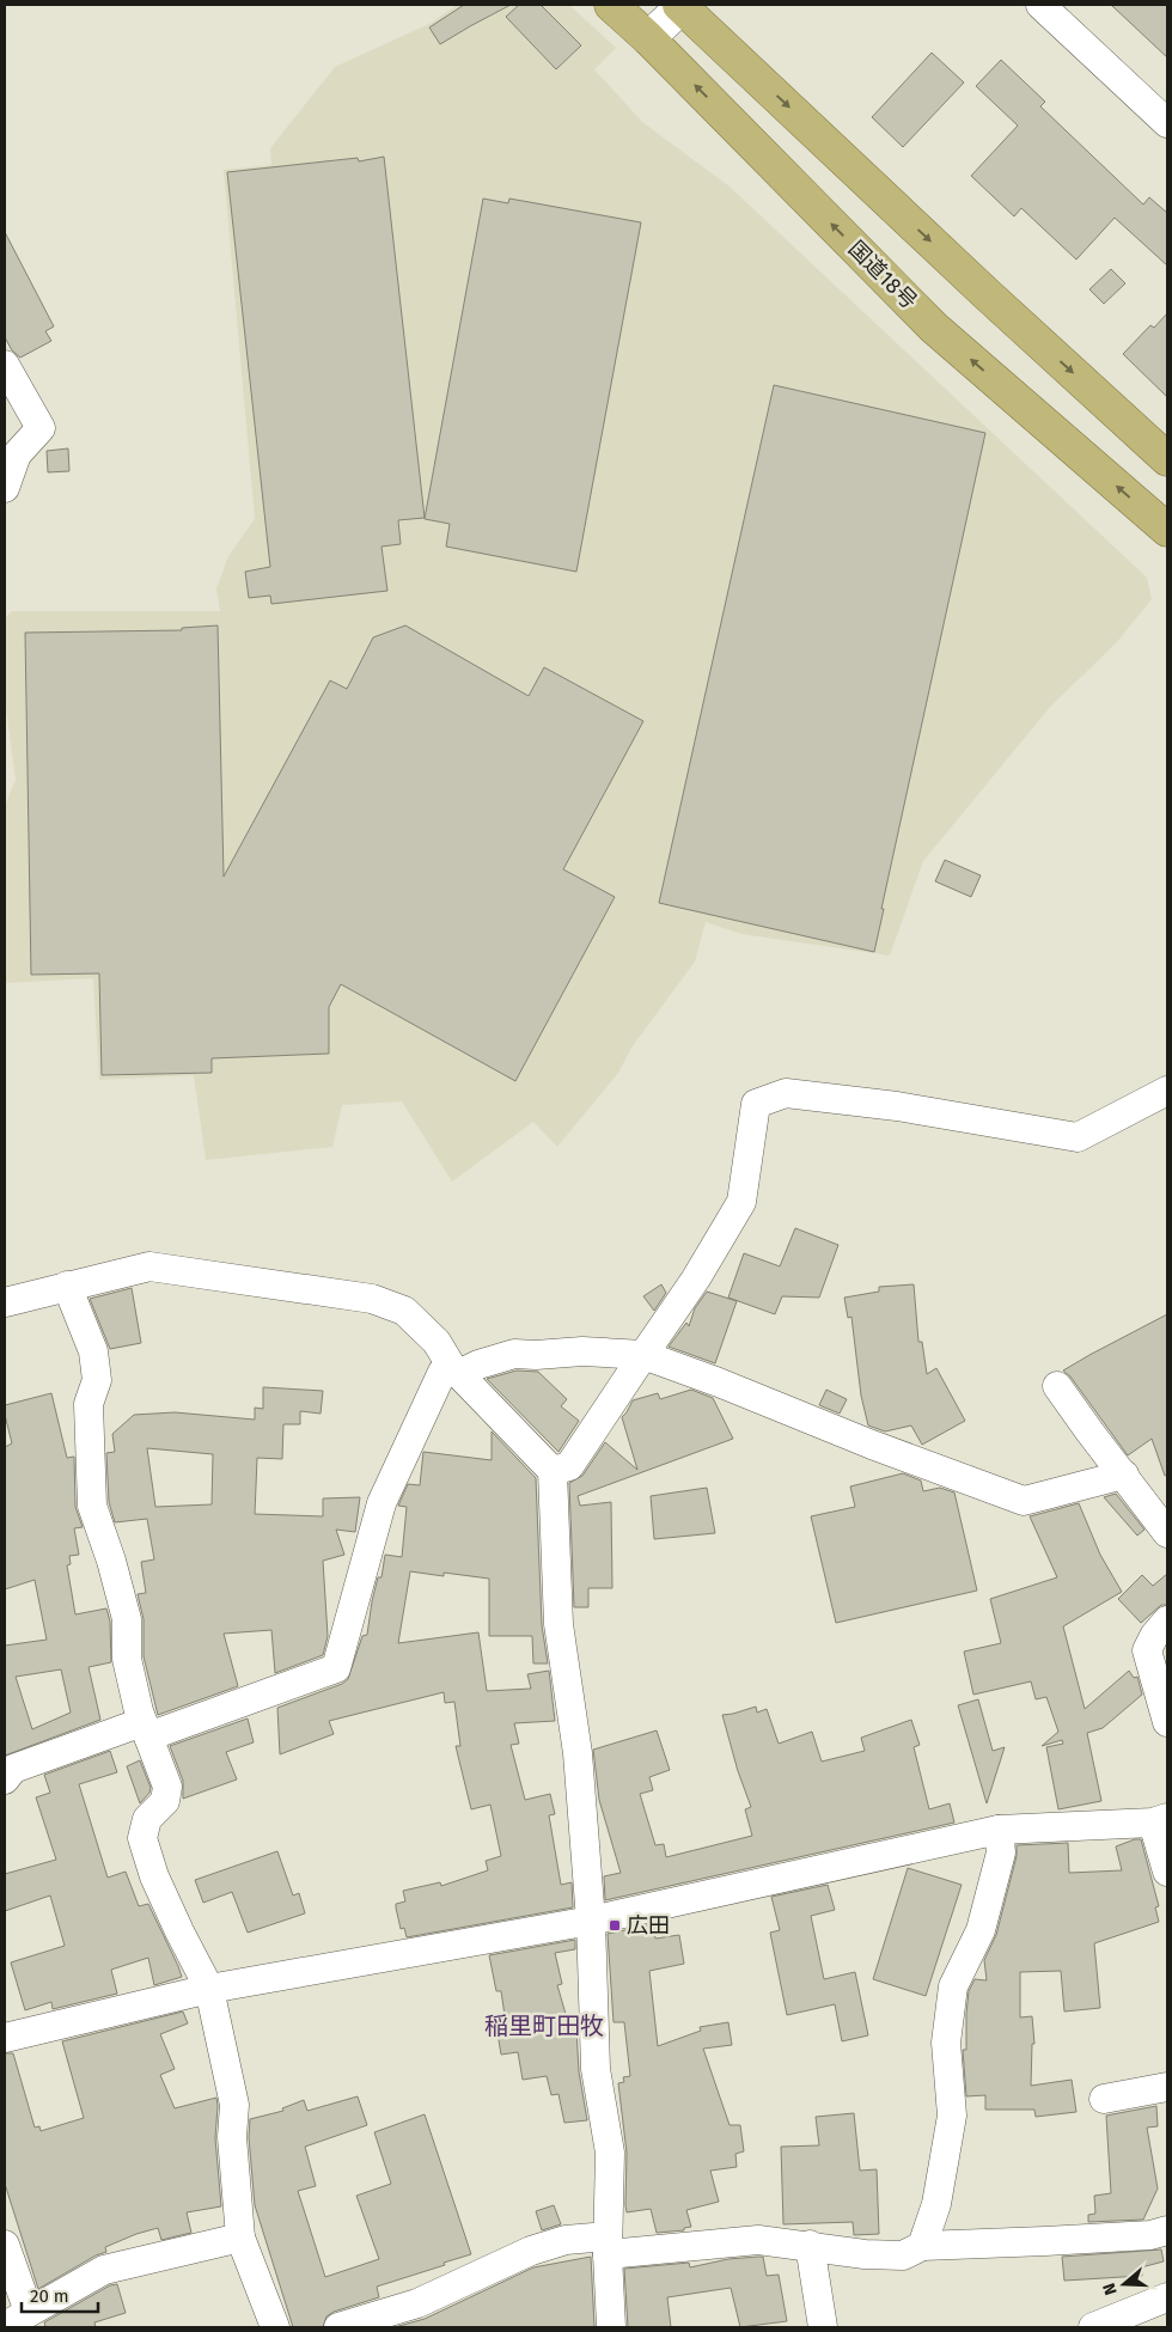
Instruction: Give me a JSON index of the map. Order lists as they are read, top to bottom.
{
  "streets": {
    "highway": ["国道18号"]
  },
  "districts": ["稲里町田牧"],
  "places": {
    "transit": ["広田"]
  },
  "scale_bar": "20 m",
  "north": "left"
}
